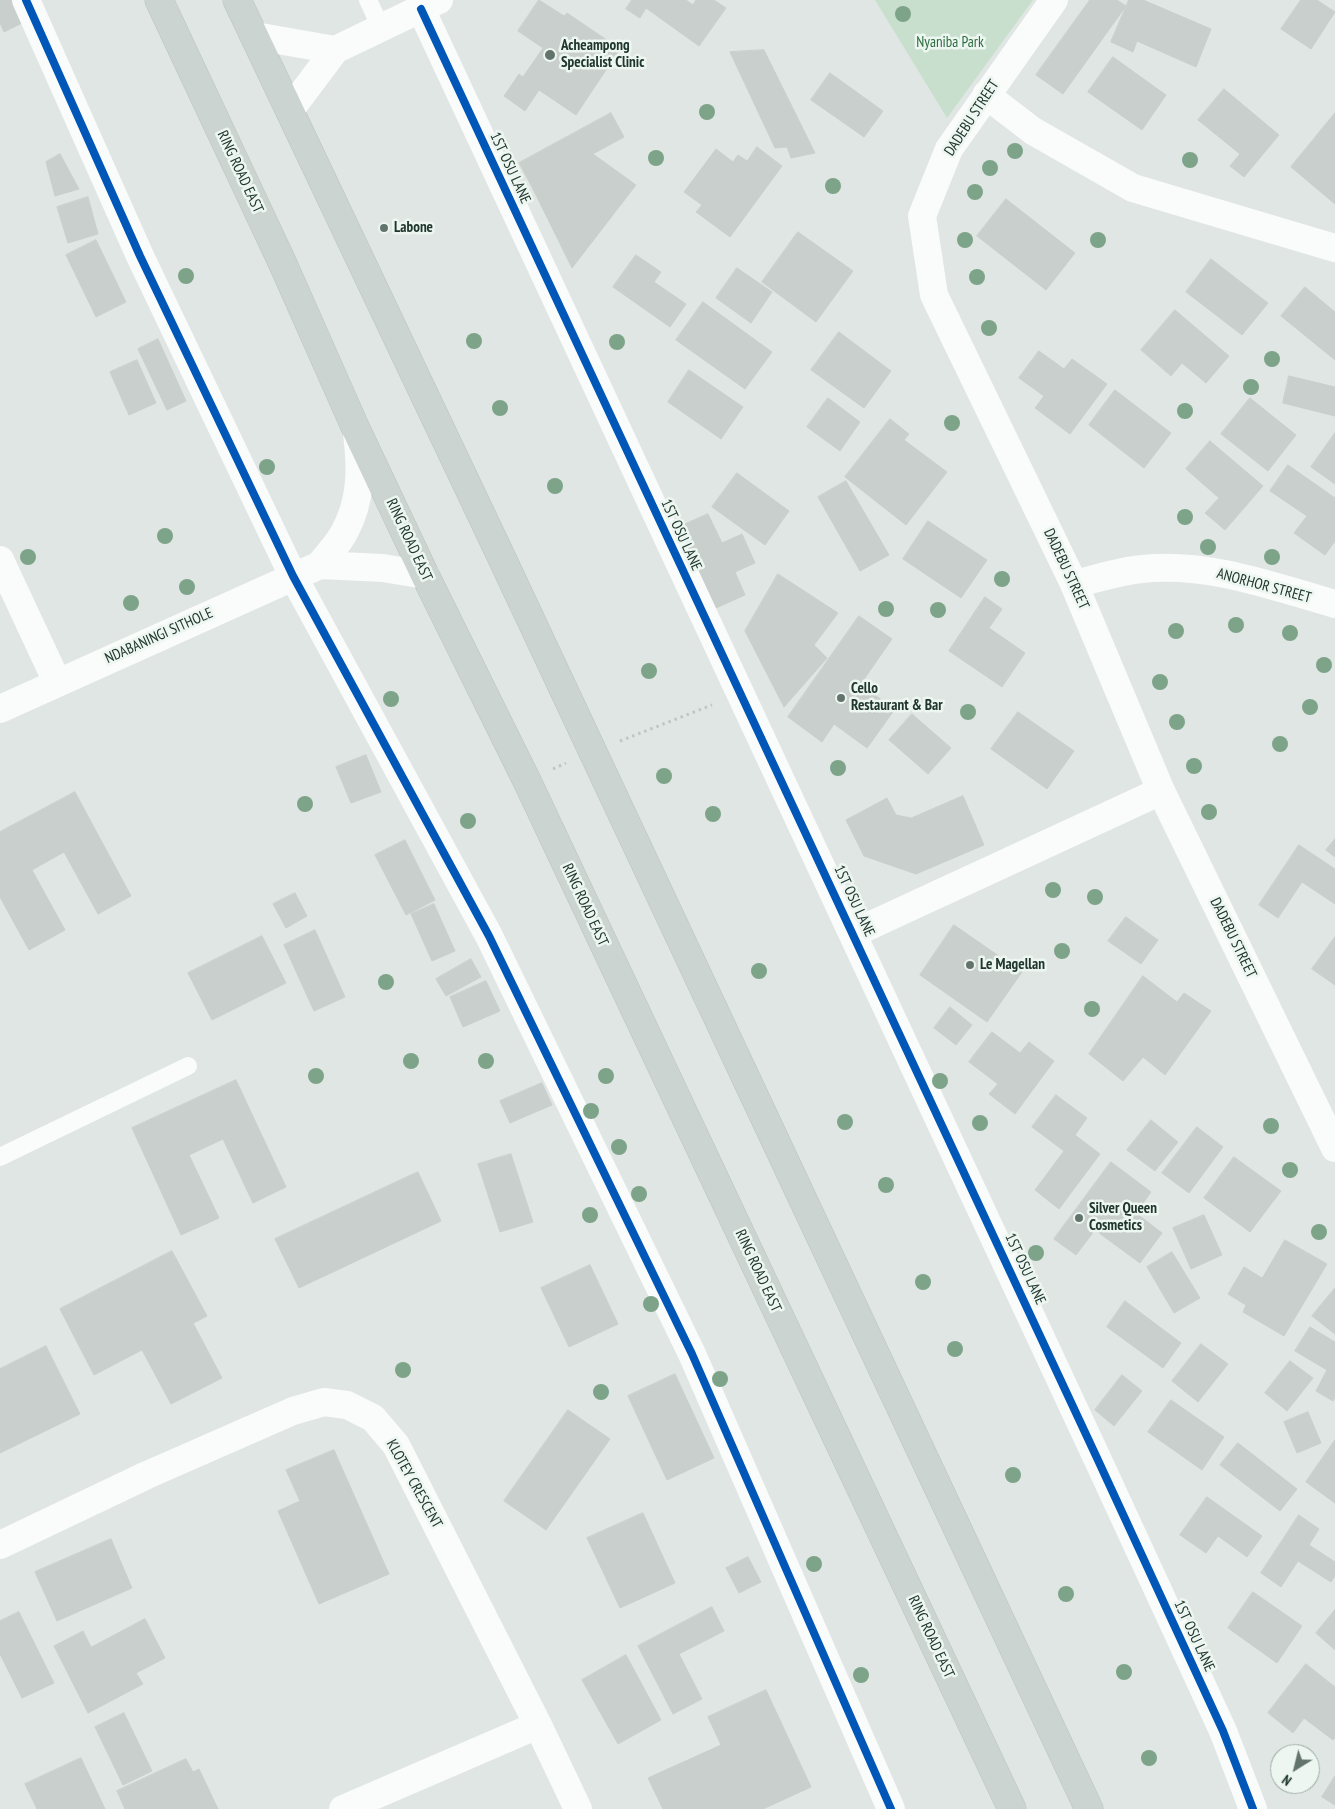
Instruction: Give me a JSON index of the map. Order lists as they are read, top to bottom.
{
  "streets": {
    "main road": ["RING ROAD EAST"],
    "street": [
      "DADEBU STREET",
      "1ST OSU LANE",
      "ANORHOR STREET",
      "NDABANINGI SITHOLE",
      "KLOTEY CRESCENT"
    ]
  },
  "crossings": [
    ["DADEBU STREET", "ANORHOR STREET"],
    ["RING ROAD EAST", "NDABANINGI SITHOLE"]
  ],
  "parks": ["Nyaniba Park"],
  "places": [
    "Acheampong Specialist Clinic",
    "Labone",
    "Cello Restaurant & Bar",
    "Le Magellan",
    "Silver Queen Cosmetics"
  ],
  "north": "bottom left"
}
